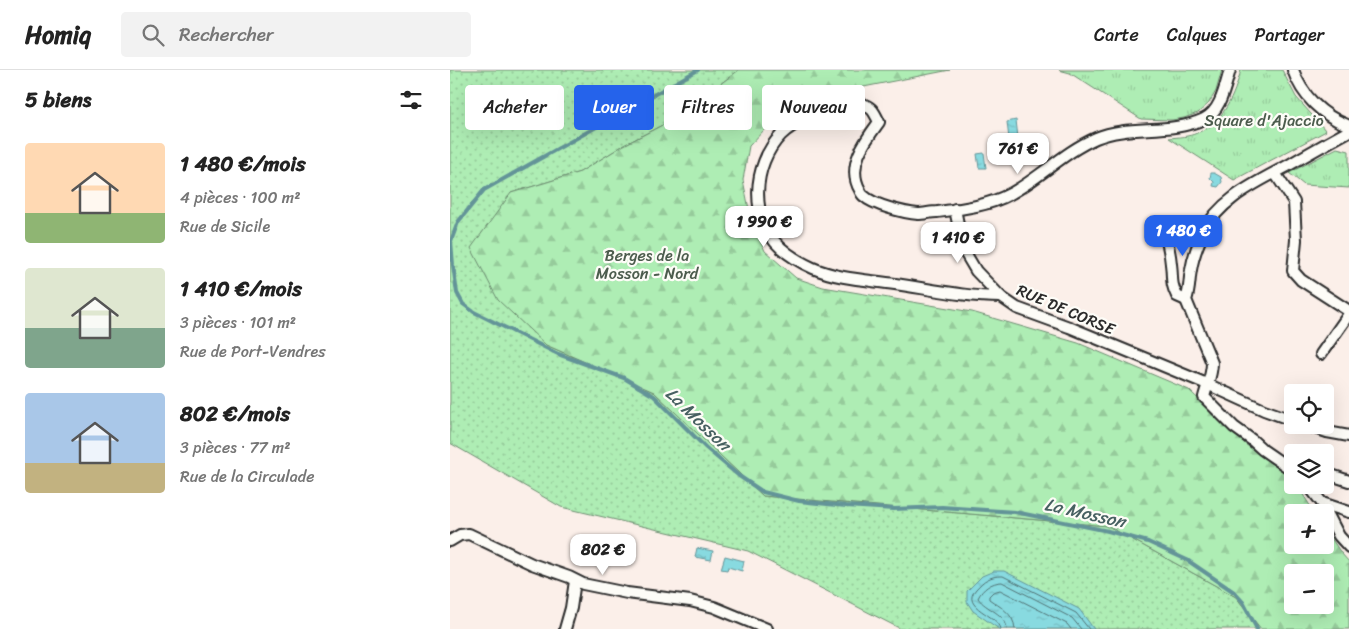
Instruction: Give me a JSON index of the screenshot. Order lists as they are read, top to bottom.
{
  "streets": {
    "street": ["RUE DE CORSE"]
  },
  "water": ["La Mosson"],
  "parks": ["Square d'Ajaccio", "Berges de la Mosson - Nord"],
  "page": {
    "header": "Homiq",
    "search": "Rechercher",
    "nav": ["Carte", "Calques", "Partager"],
    "heading": "5 biens",
    "chip": [
      "Acheter",
      "Louer",
      "Filtres",
      "Nouveau"
    ],
    "list": [
      {
        "name": "1 480 €/mois",
        "note": "4 pièces · 100 m² · Rue de Sicile"
      },
      {
        "name": "1 410 €/mois",
        "note": "3 pièces · 101 m² · Rue de Port-Vendres"
      },
      {
        "name": "802 €/mois",
        "note": "3 pièces · 77 m² · Rue de la Circulade"
      }
    ],
    "price": [
      "761 €",
      "1 990 €",
      "1 480 €",
      "1 410 €",
      "802 €"
    ],
    "map_buttons": ["+", "−"]
  }
}
